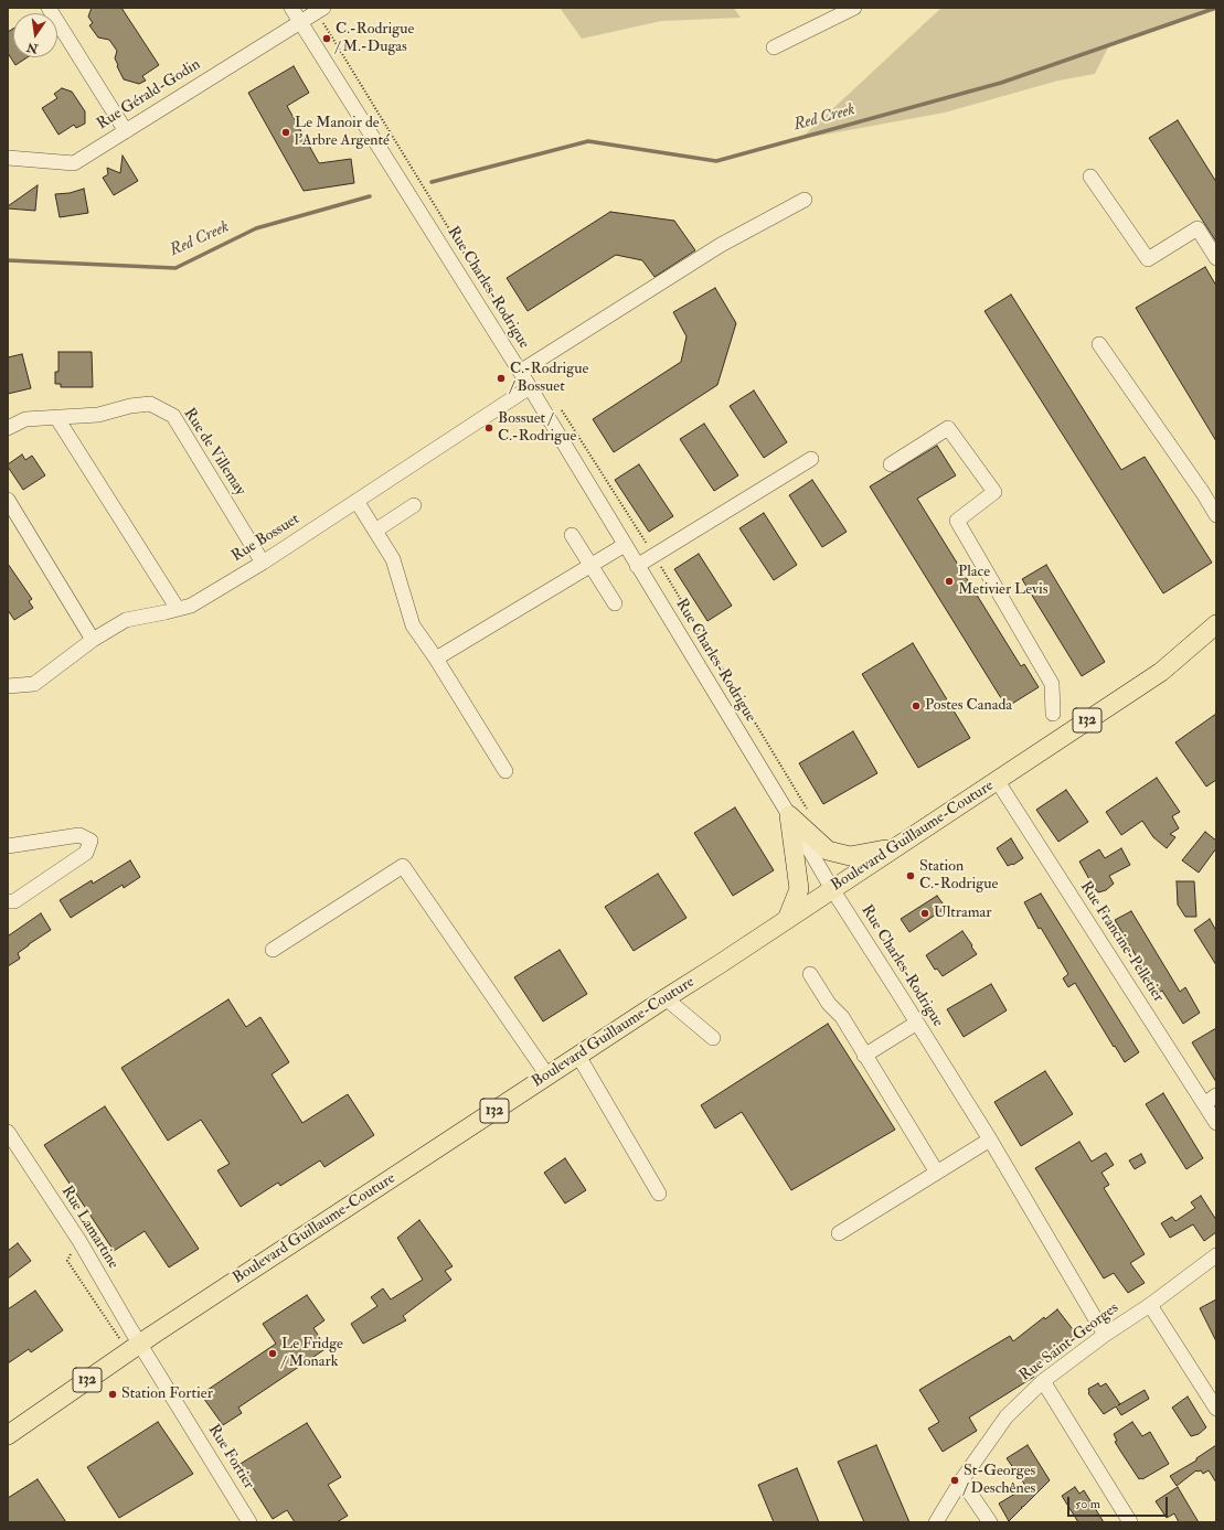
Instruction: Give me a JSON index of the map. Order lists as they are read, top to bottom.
{
  "streets": {
    "main road": ["132", "Boulevard Guillaume-Couture"],
    "street": [
      "Rue Gérald-Godin",
      "Rue Charles-Rodrigue",
      "Rue de Villemay",
      "Rue Bossuet",
      "Rue Francine-Pelletier",
      "Rue Lamartine",
      "Rue Saint-Georges",
      "Rue Fortier"
    ]
  },
  "crossings": [
    ["Rue Gérald-Godin", "Rue Charles-Rodrigue"],
    ["Rue Charles-Rodrigue", "Rue Bossuet"],
    ["Rue Charles-Rodrigue", "Boulevard Guillaume-Couture"],
    ["Rue Charles-Rodrigue", "Rue Saint-Georges"],
    ["Rue de Villemay", "Rue Bossuet"],
    ["Boulevard Guillaume-Couture", "Rue Francine-Pelletier"],
    ["Boulevard Guillaume-Couture", "Rue Lamartine"],
    ["Boulevard Guillaume-Couture", "Rue Fortier"],
    ["Rue Lamartine", "Rue Fortier"]
  ],
  "water": ["Red Creek"],
  "places": [
    "C.-Rodrigue / M.-Dugas",
    "Le Manoir de l'Arbre Argenté",
    "C.-Rodrigue / Bossuet",
    "Bossuet / C.-Rodrigue",
    "Place Metivier Levis",
    "Postes Canada",
    "Station C.-Rodrigue",
    "Ultramar",
    "Le Fridge / Monark",
    "Station Fortier",
    "St-Georges / Deschênes"
  ],
  "scale_bar": "50 m",
  "north": "bottom"
}
